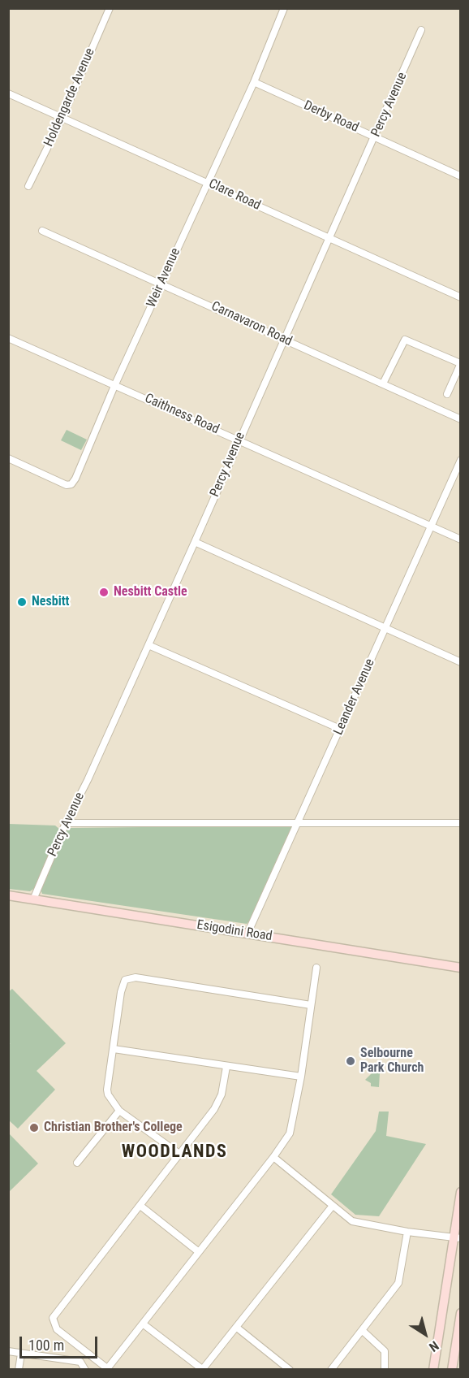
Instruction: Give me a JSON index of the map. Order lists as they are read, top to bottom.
{
  "streets": {
    "main road": ["Esigodini Road"],
    "street": [
      "Holdengarde Avenue",
      "Percy Avenue",
      "Derby Road",
      "Clare Road",
      "Weir Avenue",
      "Carnavaron Road",
      "Caithness Road",
      "Leander Avenue"
    ]
  },
  "crossings": [
    ["Holdengarde Avenue", "Clare Road"],
    ["Percy Avenue", "Derby Road"],
    ["Percy Avenue", "Clare Road"],
    ["Percy Avenue", "Carnavaron Road"],
    ["Percy Avenue", "Caithness Road"],
    ["Percy Avenue", "Esigodini Road"],
    ["Derby Road", "Weir Avenue"],
    ["Clare Road", "Weir Avenue"],
    ["Weir Avenue", "Carnavaron Road"],
    ["Weir Avenue", "Caithness Road"],
    ["Caithness Road", "Leander Avenue"],
    ["Leander Avenue", "Esigodini Road"]
  ],
  "districts": ["WOODLANDS"],
  "places": [
    "Nesbitt Castle",
    "Nesbitt",
    "Selbourne Park Church",
    "Christian Brother's College"
  ],
  "scale_bar": "100 m",
  "north": "bottom right"
}
